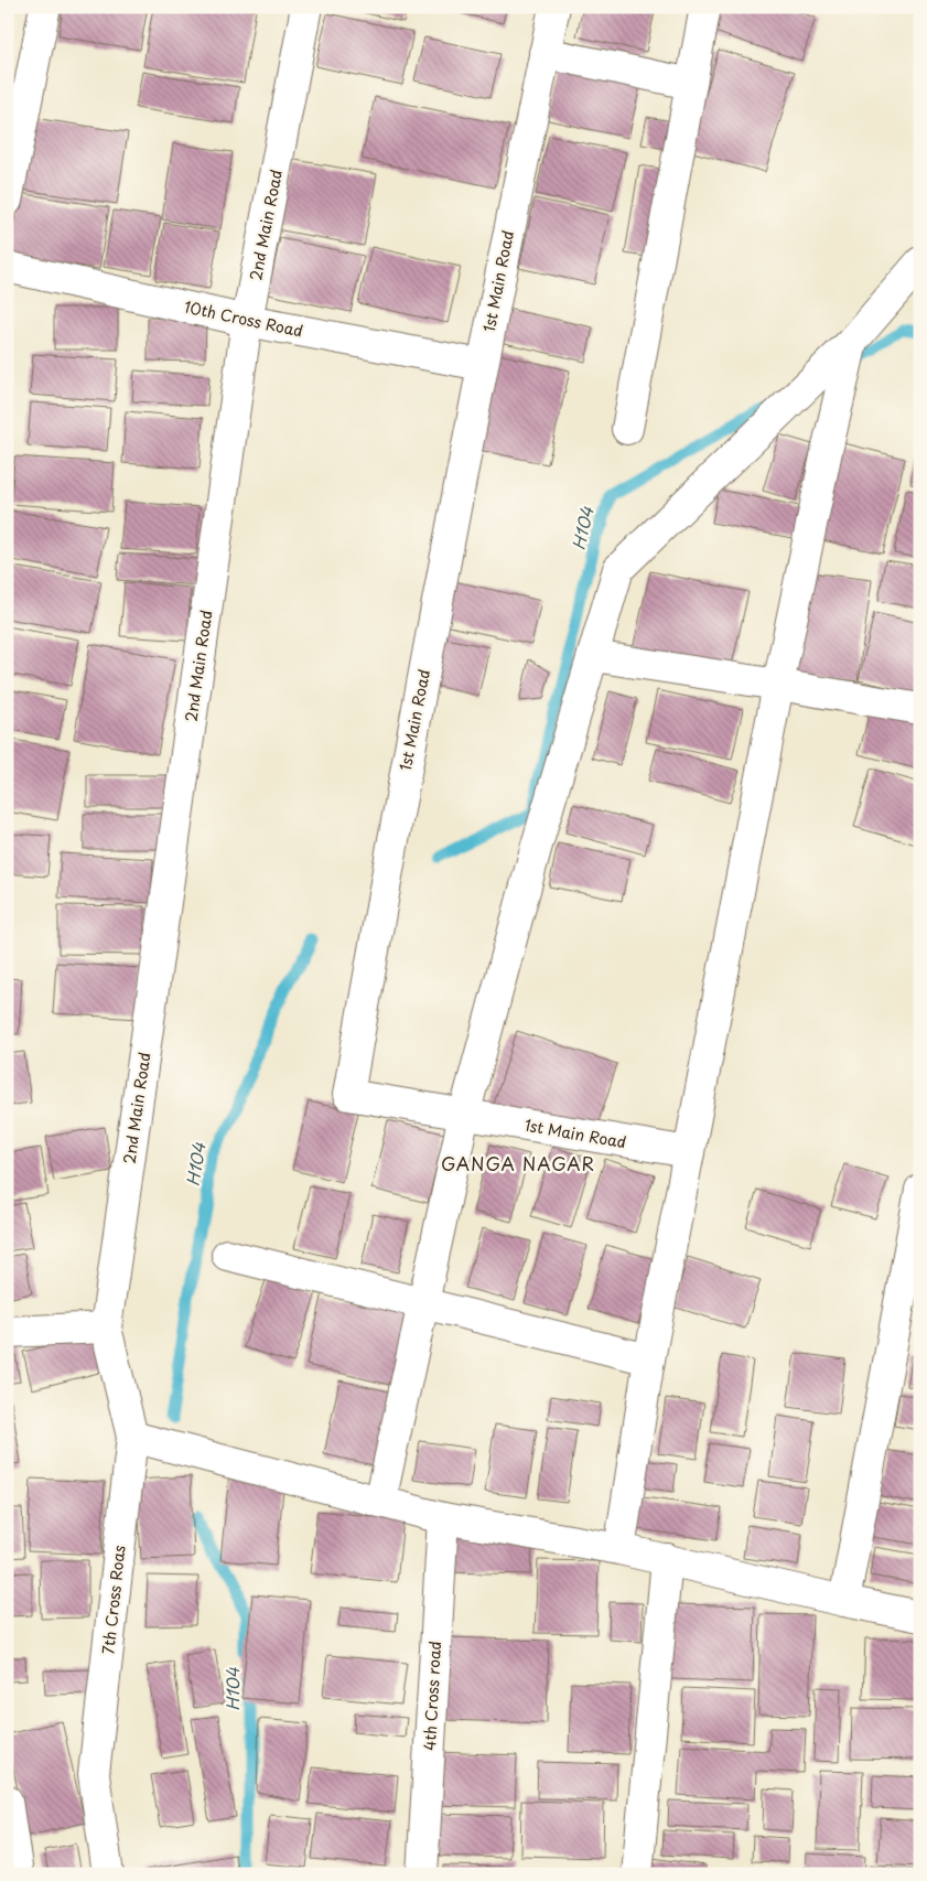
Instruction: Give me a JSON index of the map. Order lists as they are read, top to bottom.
{
  "streets": {
    "street": [
      "2nd Main Road",
      "1st Main Road",
      "10th Cross Road",
      "7th Cross Roas",
      "4th Cross road"
    ]
  },
  "crossings": [
    ["2nd Main Road", "10th Cross Road"],
    ["2nd Main Road", "7th Cross Roas"],
    ["1st Main Road", "10th Cross Road"]
  ],
  "districts": ["GANGA NAGAR"],
  "water": ["H104"]
}
